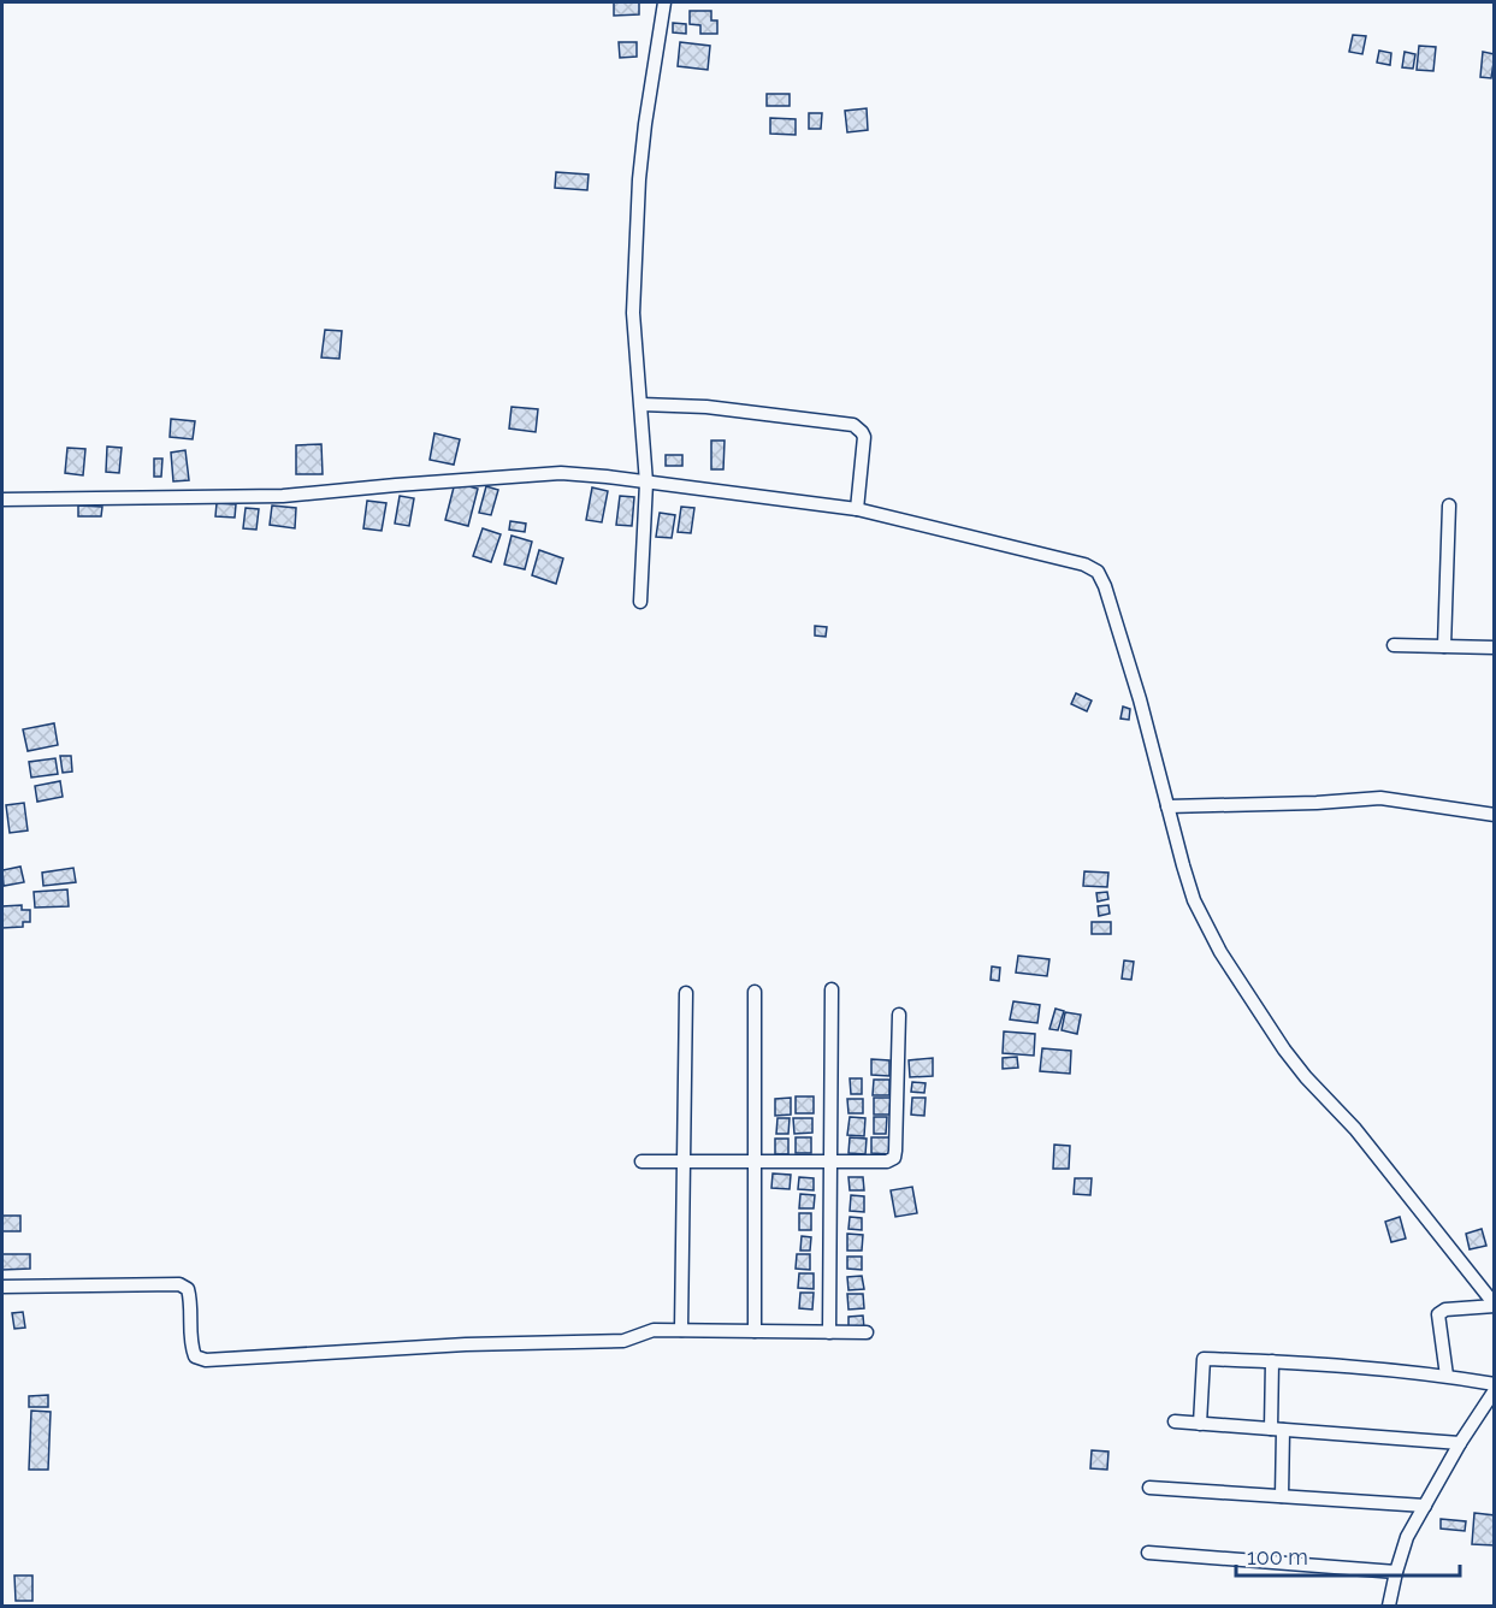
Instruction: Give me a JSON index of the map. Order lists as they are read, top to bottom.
{
  "scale_bar": "100 m"
}
